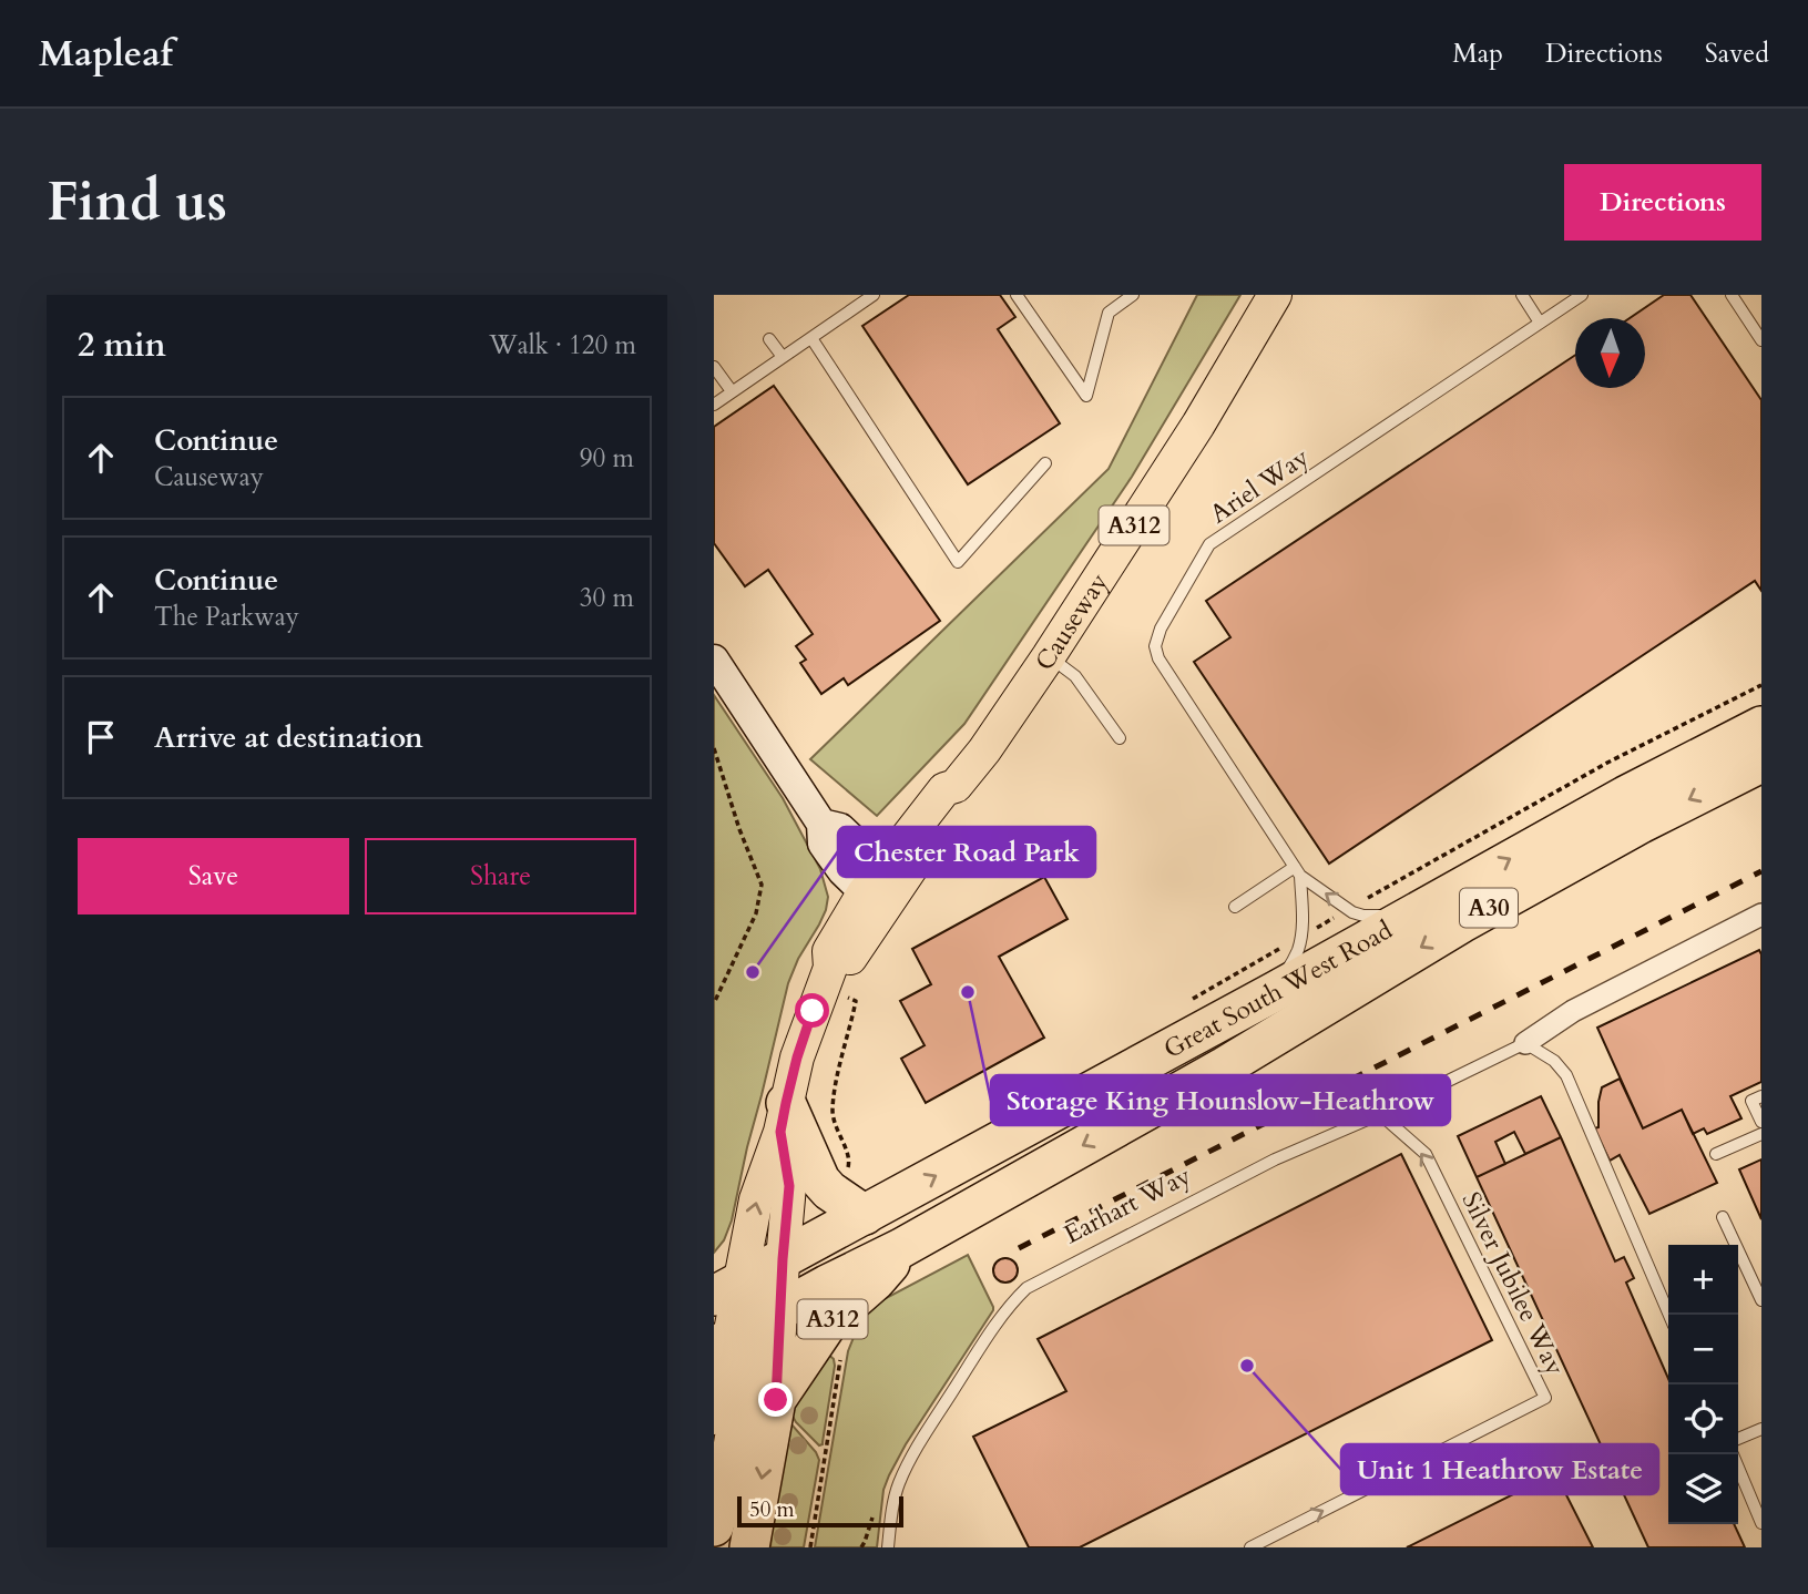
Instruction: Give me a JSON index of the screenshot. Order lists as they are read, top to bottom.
{
  "streets": {
    "highway": ["A312", "A30", "Great South West Road"],
    "main road": ["Causeway"],
    "street": ["Earhart Way"],
    "lane": ["Ariel Way", "Silver Jubilee Way"]
  },
  "crossings": [
    ["Ariel Way", "Great South West Road"],
    ["A312", "Causeway"],
    ["A312", "Great South West Road"],
    ["Causeway", "Great South West Road"],
    ["Earhart Way", "Silver Jubilee Way"]
  ],
  "places": ["Chester Road Park", "Storage King Hounslow-Heathrow", "Unit 1 Heathrow Estate"],
  "scale_bar": "50 m",
  "north": "bottom",
  "page": {
    "header": "Mapleaf",
    "nav": ["Map", "Directions", "Saved"],
    "buttons": [
      "Directions",
      ["Save", "Share"]
    ],
    "title": "Find us",
    "heading": ["2 min", "Walk · 120 m"],
    "list": [
      ["Continue", "Causeway", "90 m"],
      ["Continue", "The Parkway", "30 m"],
      "Arrive at destination"
    ],
    "map_buttons": ["+", "−"],
    "scale": "50 m"
  }
}
